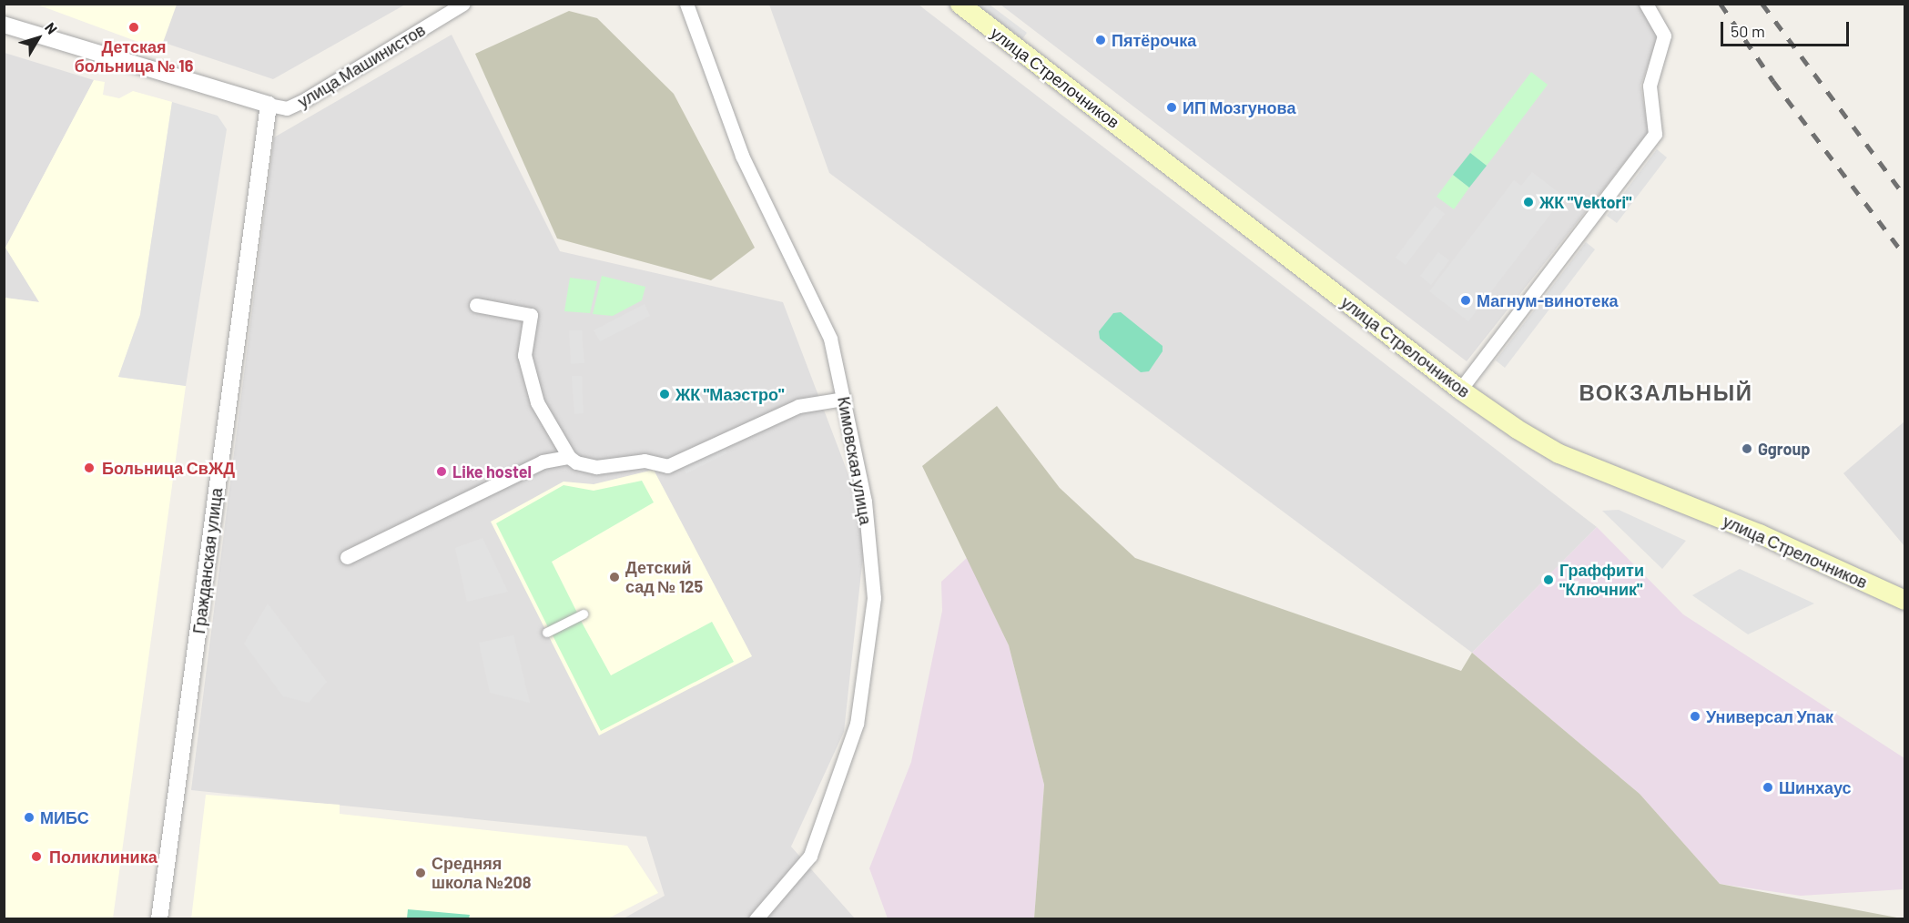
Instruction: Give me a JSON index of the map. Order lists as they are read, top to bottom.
{
  "streets": {
    "main road": ["улица Стрелочников"],
    "street": ["улица Машинистов", "Кимовская улица", "Гражданская улица"]
  },
  "crossings": [
    ["улица Машинистов", "Гражданская улица"]
  ],
  "districts": ["ВОКЗАЛЬНЫЙ"],
  "places": [
    "Детская больница № 16",
    "Пятёрочка",
    "ИП Мозгунова",
    "ЖК \"Vektori\"",
    "Магнум-винотека",
    "ЖК \"Маэстро\"",
    "Ggroup",
    "Больница СвЖД",
    "Like hostel",
    "Детский сад № 125",
    "Граффити \"Ключник\"",
    "Универсал Упак",
    "Шинхаус",
    "МИБС",
    "Поликлиника",
    "Средняя школа №208"
  ],
  "scale_bar": "50 m",
  "north": "top right"
}
